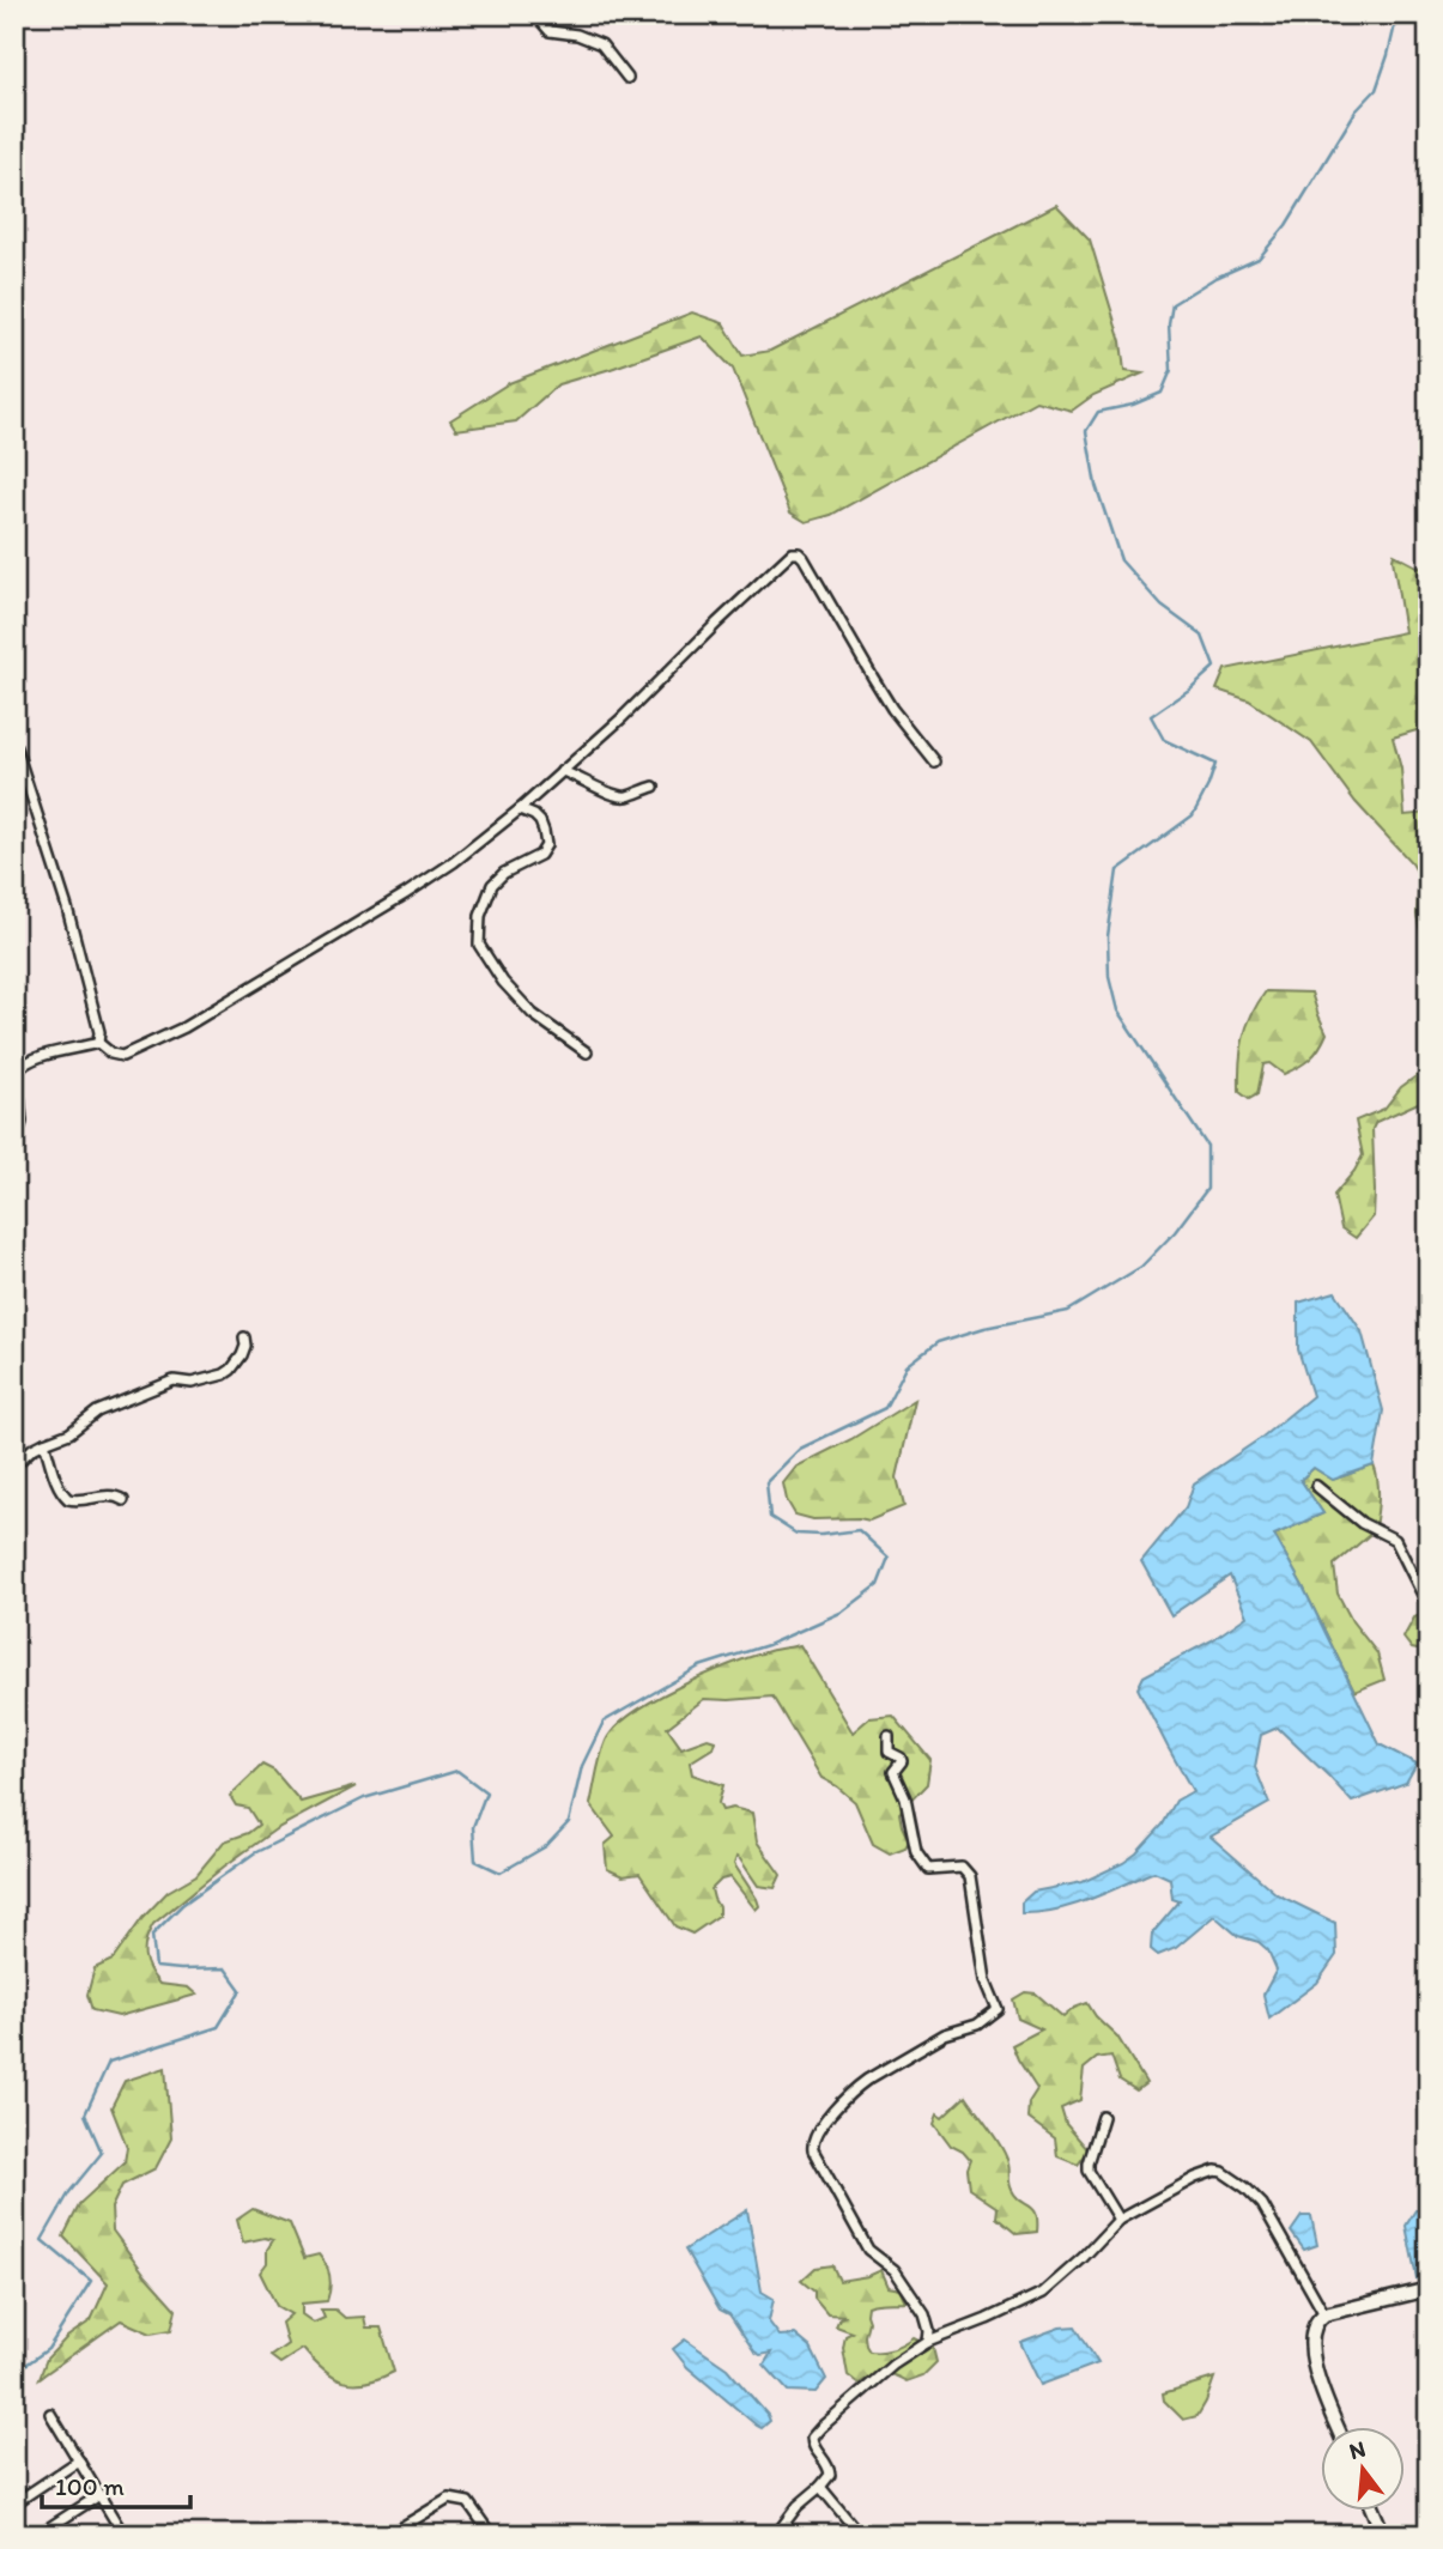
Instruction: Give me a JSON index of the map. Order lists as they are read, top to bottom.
{
  "scale_bar": "100 m",
  "north": "top"
}
